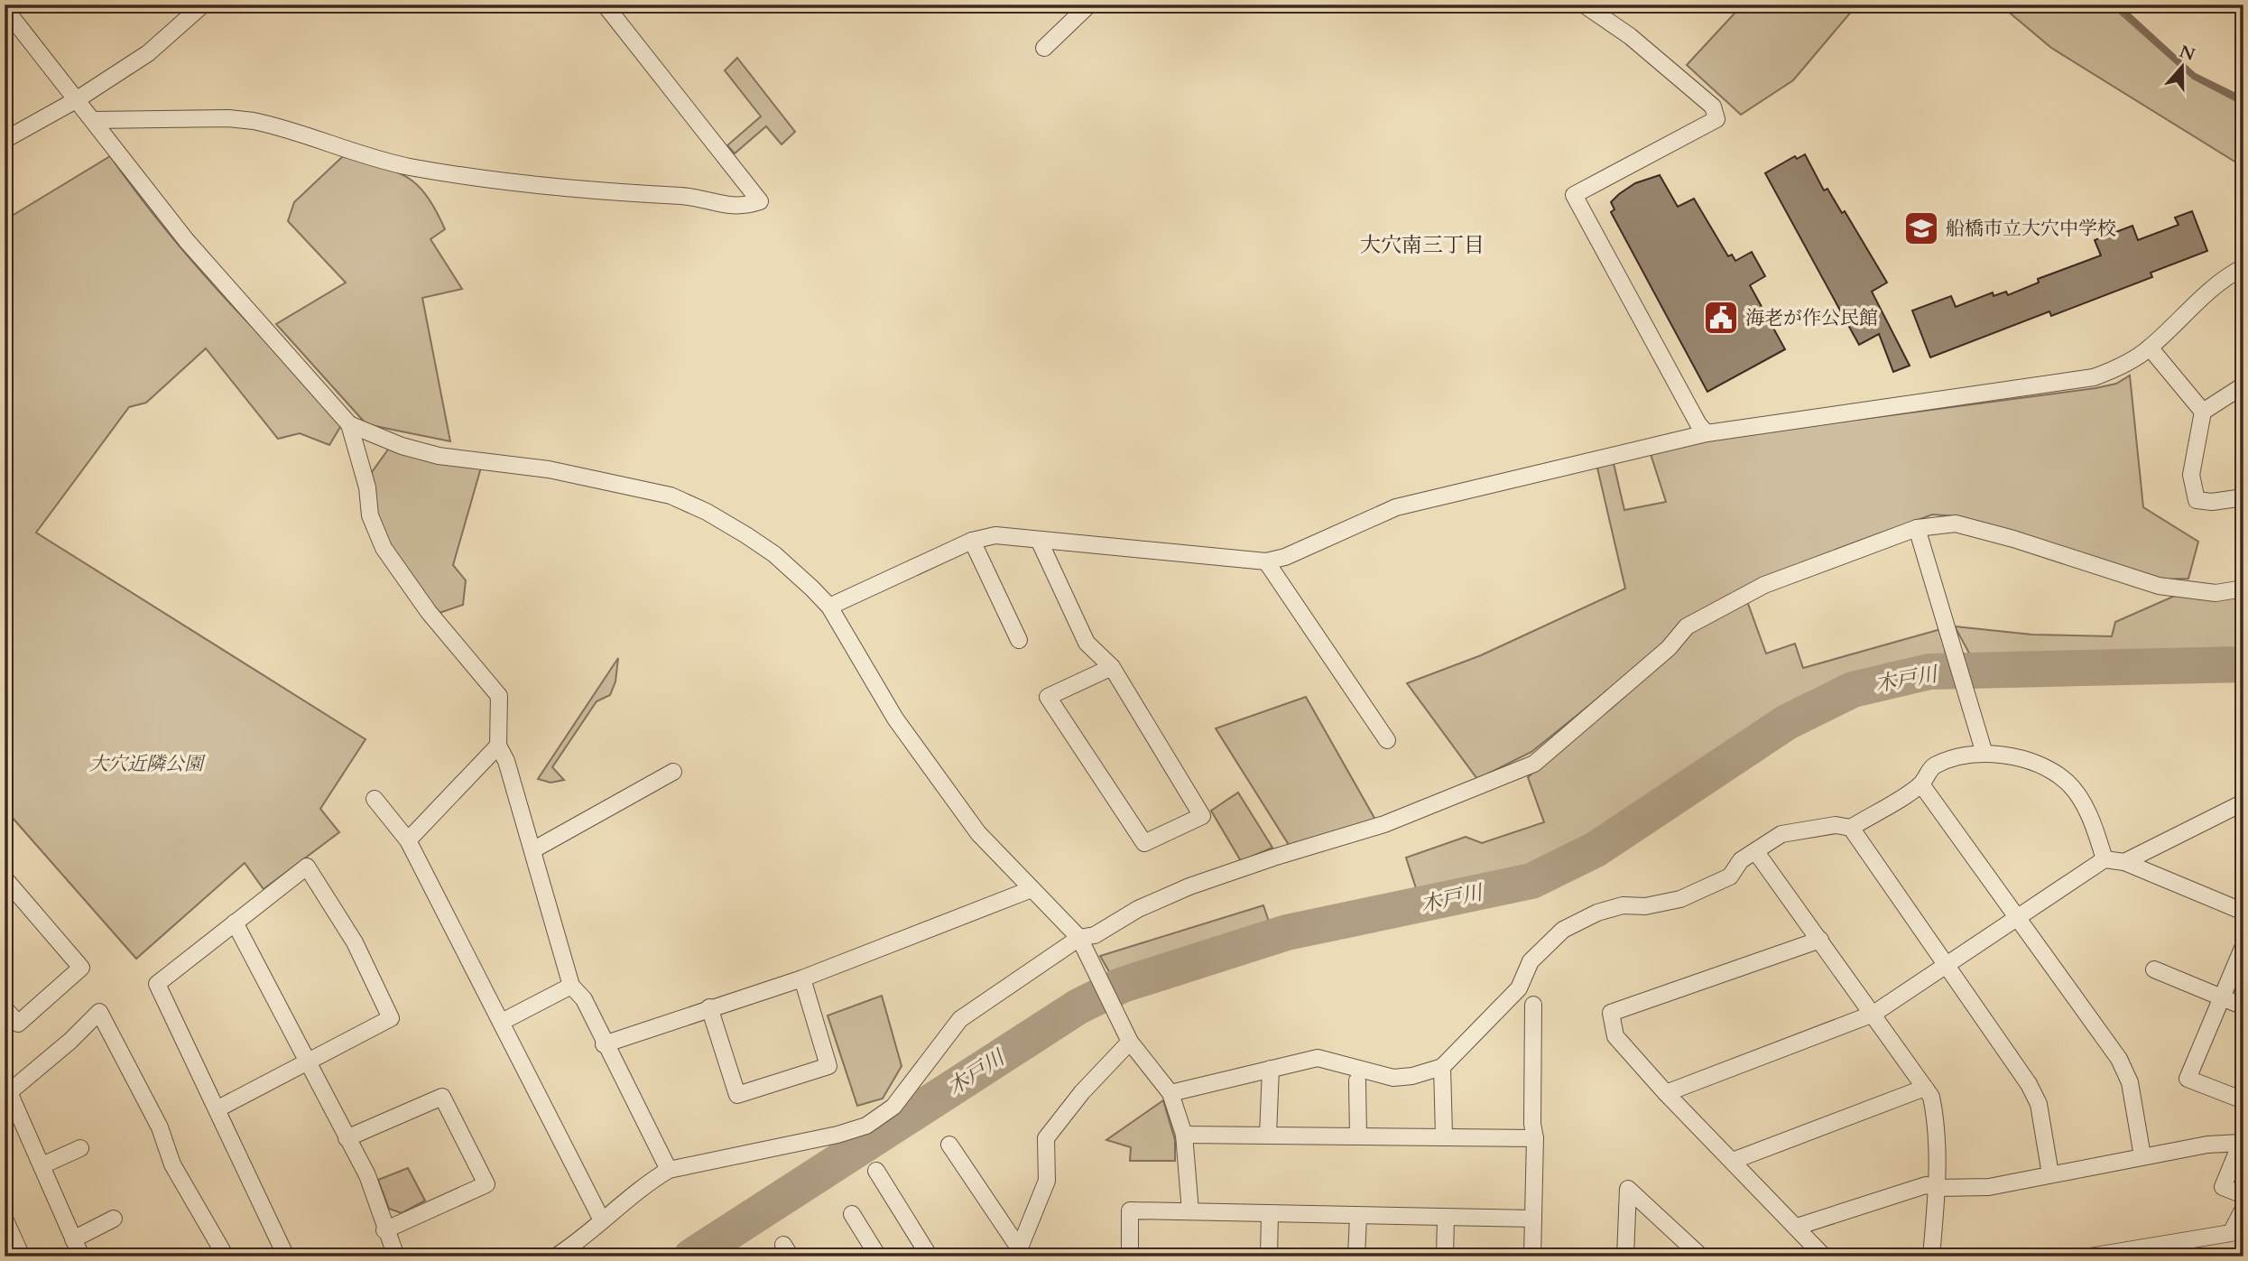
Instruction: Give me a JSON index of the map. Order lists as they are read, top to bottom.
{
  "districts": ["大穴南三丁目"],
  "water": ["木戸川"],
  "parks": ["大穴近隣公園"],
  "places": {
    "school or university": ["船橋市立大穴中学校"],
    "public building": ["海老が作公民館"]
  },
  "north": "top"
}
